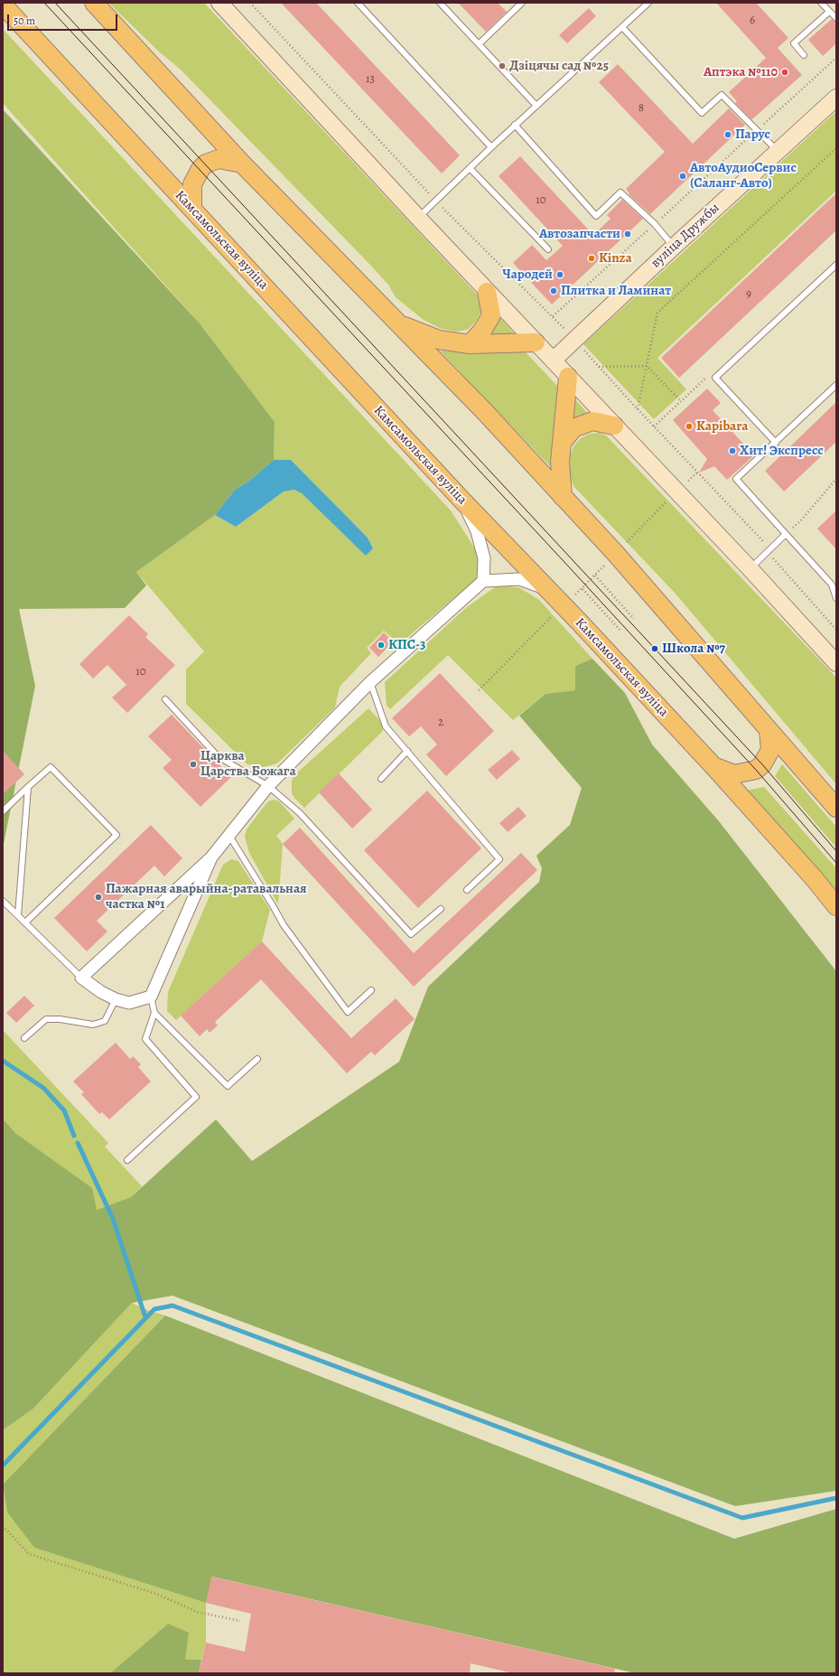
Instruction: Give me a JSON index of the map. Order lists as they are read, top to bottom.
{
  "streets": {
    "main road": ["Камсамольская вуліца"],
    "street": ["вуліца Дружбы"]
  },
  "places": [
    "Дзіцячы сад №25",
    "Аптэка №110",
    "Парус",
    "АвтоАудиоСервис (Саланг-Авто)",
    "Автозапчасти",
    "Kinza",
    "Чародей",
    "Плитка и Ламинат",
    "Kapibara",
    "Хит! Экспресс",
    "КПС-3",
    "Школа №7",
    "Царква Царства Божага",
    "Пажарная аварыйна-ратавальная частка №1"
  ],
  "house_numbers": [
    "6",
    "13",
    "8",
    "10",
    "9",
    "10",
    "2"
  ],
  "scale_bar": "50 m"
}
